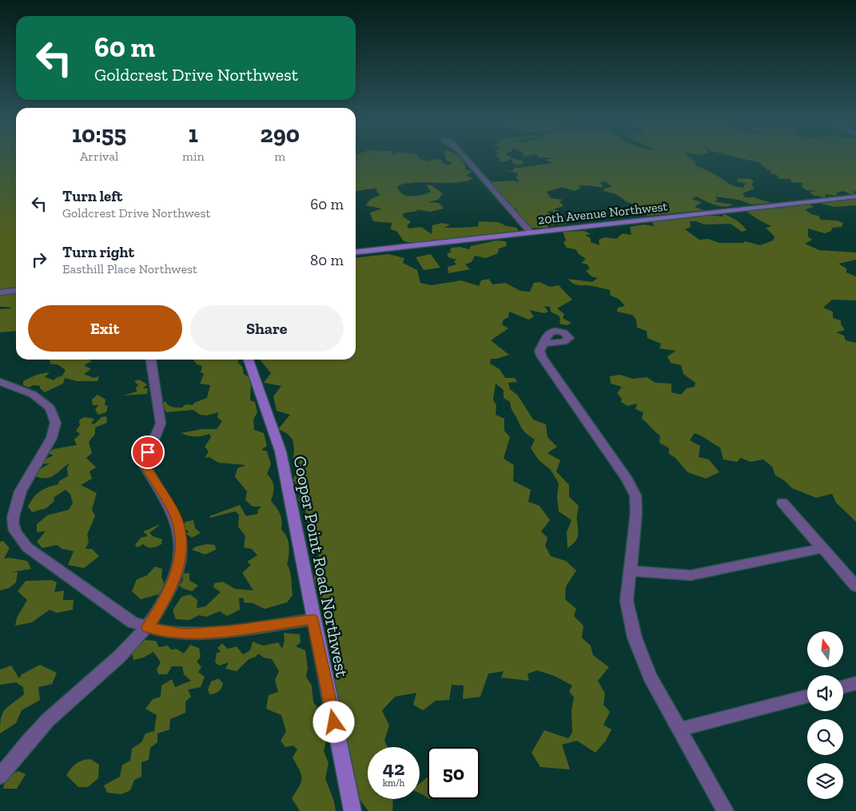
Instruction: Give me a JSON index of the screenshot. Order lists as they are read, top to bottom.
{
  "streets": {
    "street": ["20th Avenue Northwest", "Cooper Point Road Northwest"]
  },
  "north": "top",
  "page": {
    "turn": ["60 m", "Goldcrest Drive Northwest"],
    "eta": [
      "10:55",
      "Arrival",
      "1",
      "min",
      "290",
      "m"
    ],
    "list": [
      {
        "name": "Turn left",
        "note": "Goldcrest Drive Northwest",
        "value": "60 m"
      },
      {
        "name": "Turn right",
        "note": "Easthill Place Northwest",
        "value": "80 m"
      }
    ],
    "buttons": ["Exit", "Share"],
    "speed": "42 km/h",
    "limit": "50"
  }
}
